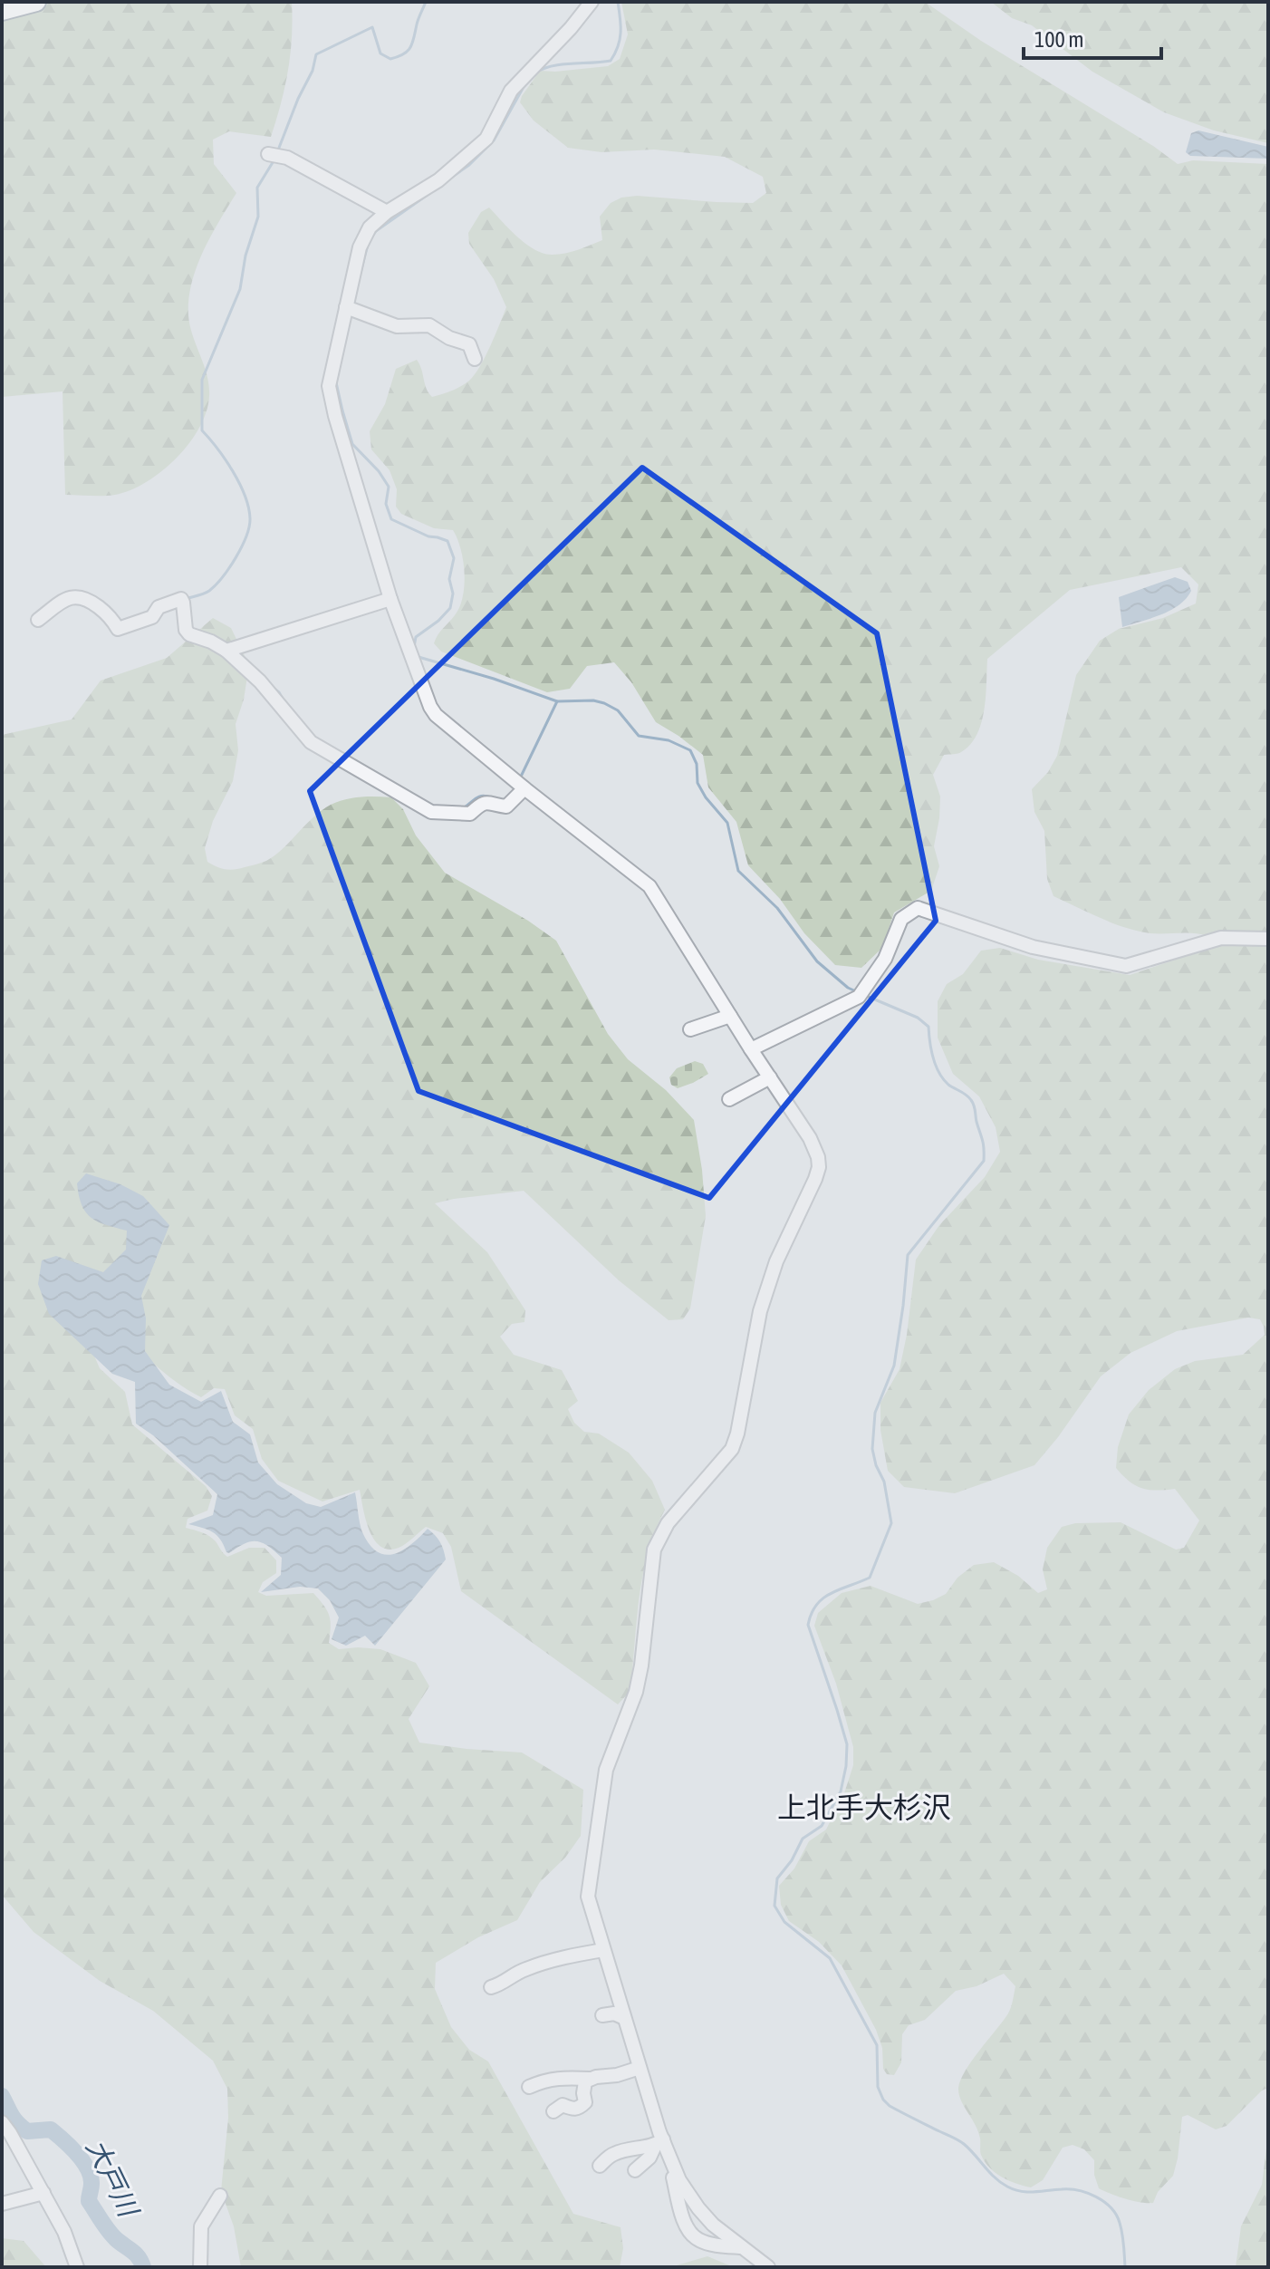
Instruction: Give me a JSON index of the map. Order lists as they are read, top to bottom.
{
  "districts": ["上北手大杉沢"],
  "water": ["大戸川"],
  "scale_bar": "100 m"
}
